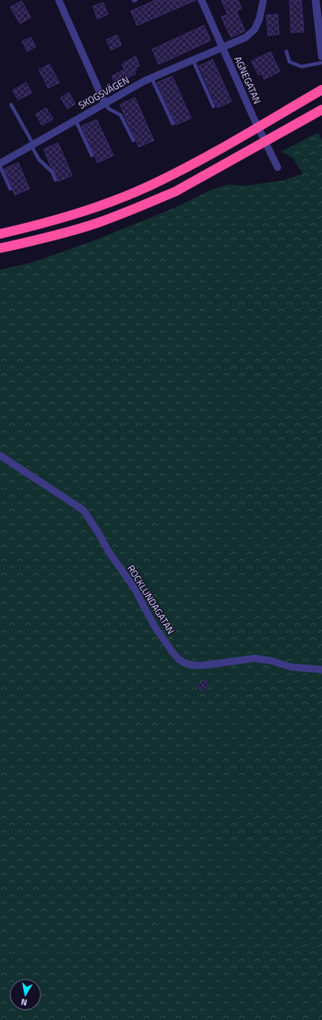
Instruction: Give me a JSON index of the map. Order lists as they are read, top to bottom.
{
  "streets": {
    "street": ["AGNEGATAN", "SKOGSVÄGEN", "ROCKLUNDAGATAN"]
  },
  "crossings": [
    ["AGNEGATAN", "SKOGSVÄGEN"]
  ],
  "north": "bottom"
}
